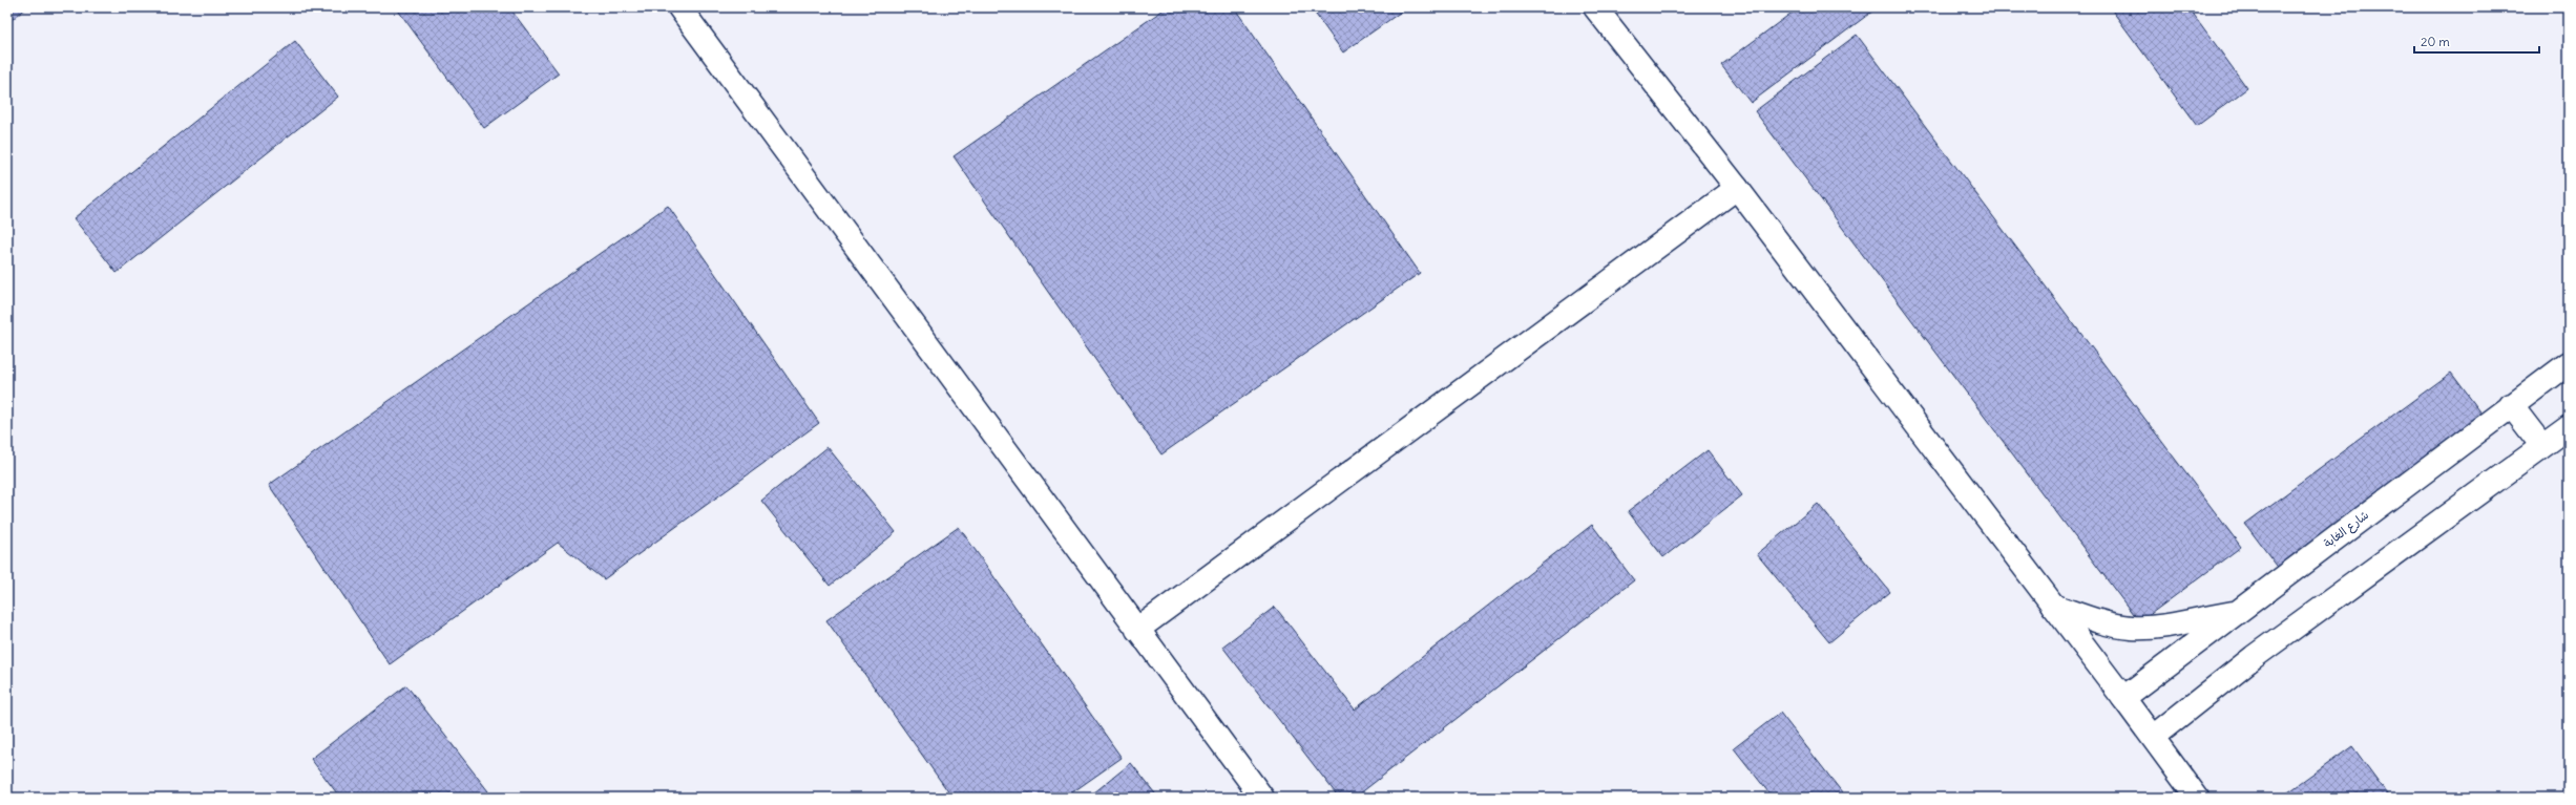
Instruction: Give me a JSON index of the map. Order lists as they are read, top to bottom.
{
  "streets": {
    "street": ["شارع الغابة"]
  },
  "scale_bar": "20 m"
}
